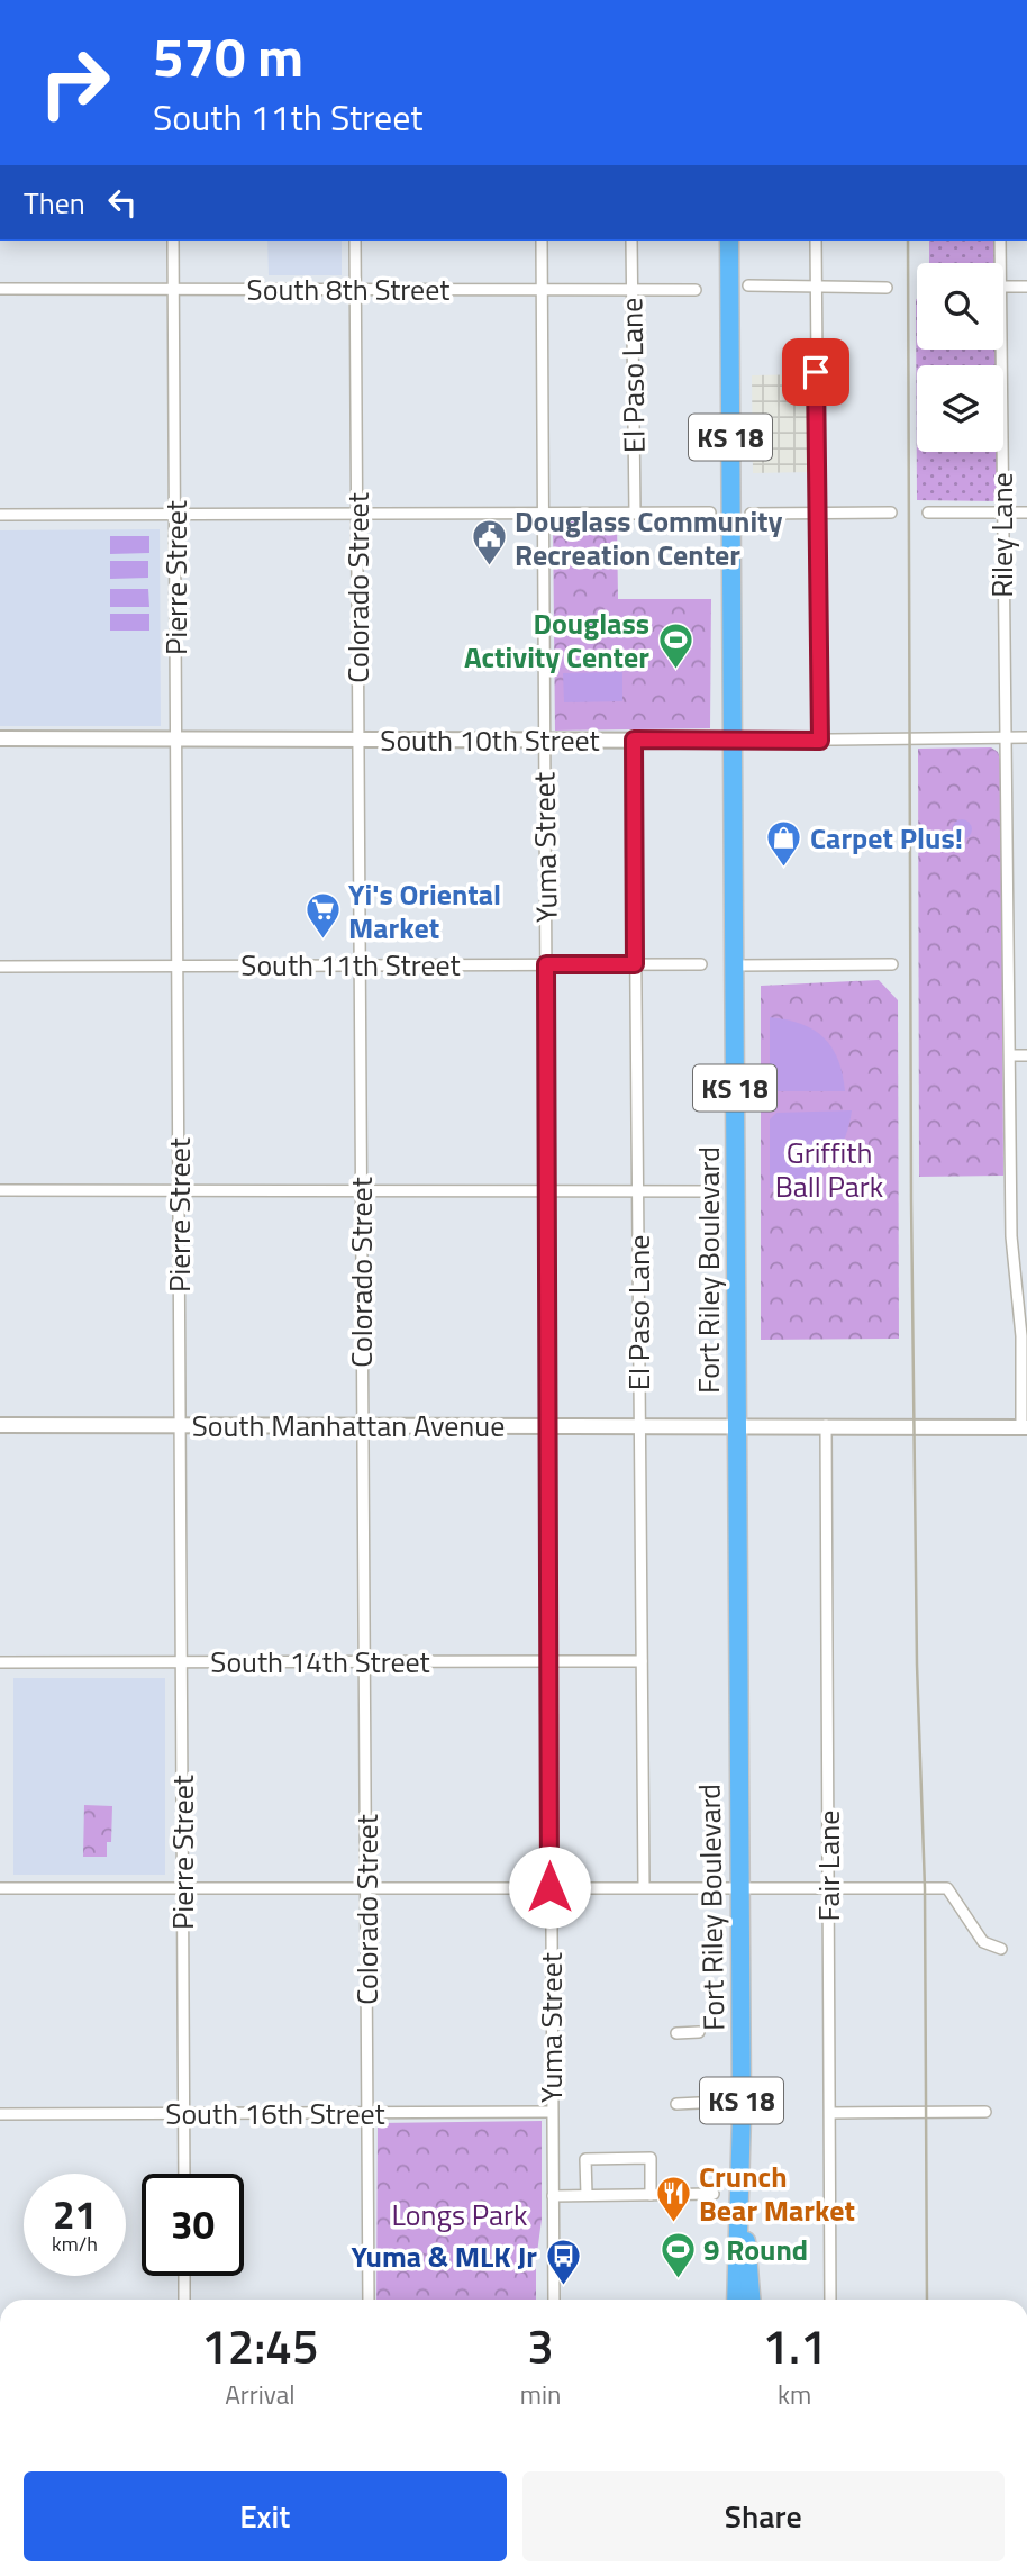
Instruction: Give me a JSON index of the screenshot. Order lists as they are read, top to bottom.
{
  "streets": {
    "highway": ["KS 18", "Fort Riley Boulevard"],
    "street": [
      "South 8th Street",
      "El Paso Lane",
      "Riley Lane",
      "Pierre Street",
      "Colorado Street",
      "South 10th Street",
      "Yuma Street",
      "South 11th Street",
      "South Manhattan Avenue",
      "South 14th Street",
      "Fair Lane",
      "South 16th Street"
    ]
  },
  "crossings": [
    ["South 8th Street", "El Paso Lane"],
    ["South 8th Street", "Pierre Street"],
    ["South 8th Street", "Colorado Street"],
    ["South 8th Street", "Yuma Street"],
    ["El Paso Lane", "South 10th Street"],
    ["El Paso Lane", "South 11th Street"],
    ["El Paso Lane", "South Manhattan Avenue"],
    ["El Paso Lane", "South 14th Street"],
    ["Riley Lane", "South 10th Street"],
    ["Riley Lane", "South Manhattan Avenue"],
    ["Pierre Street", "South 10th Street"],
    ["Pierre Street", "South 11th Street"],
    ["Pierre Street", "South Manhattan Avenue"],
    ["Pierre Street", "South 14th Street"],
    ["Pierre Street", "South 16th Street"],
    ["Colorado Street", "South 10th Street"],
    ["Colorado Street", "South 11th Street"],
    ["Colorado Street", "South Manhattan Avenue"],
    ["Colorado Street", "South 14th Street"],
    ["Colorado Street", "South 16th Street"],
    ["South 10th Street", "Yuma Street"],
    ["South 10th Street", "Fort Riley Boulevard"],
    ["Yuma Street", "South 11th Street"],
    ["Yuma Street", "South Manhattan Avenue"],
    ["Yuma Street", "South 14th Street"],
    ["Yuma Street", "South 16th Street"],
    ["Fort Riley Boulevard", "South Manhattan Avenue"],
    ["South Manhattan Avenue", "Fair Lane"]
  ],
  "parks": ["Griffith Ball Park", "Longs Park"],
  "places": {
    "public building": ["Douglass Community Recreation Center"],
    "sports": ["Douglass Activity Center", "9 Round"],
    "shop": ["Carpet Plus!"],
    "supermarket": ["Yi's Oriental Market"],
    "restaurant": ["Crunch Bear Market"],
    "bus stop": ["Yuma & MLK Jr"]
  },
  "page": {
    "turn": ["570 m", "South 11th Street"],
    "then": "Then",
    "speed": "21 km/h",
    "limit": "30",
    "eta": [
      "12:45",
      "Arrival",
      "3",
      "min",
      "1.1",
      "km"
    ],
    "buttons": ["Exit", "Share"]
  }
}
